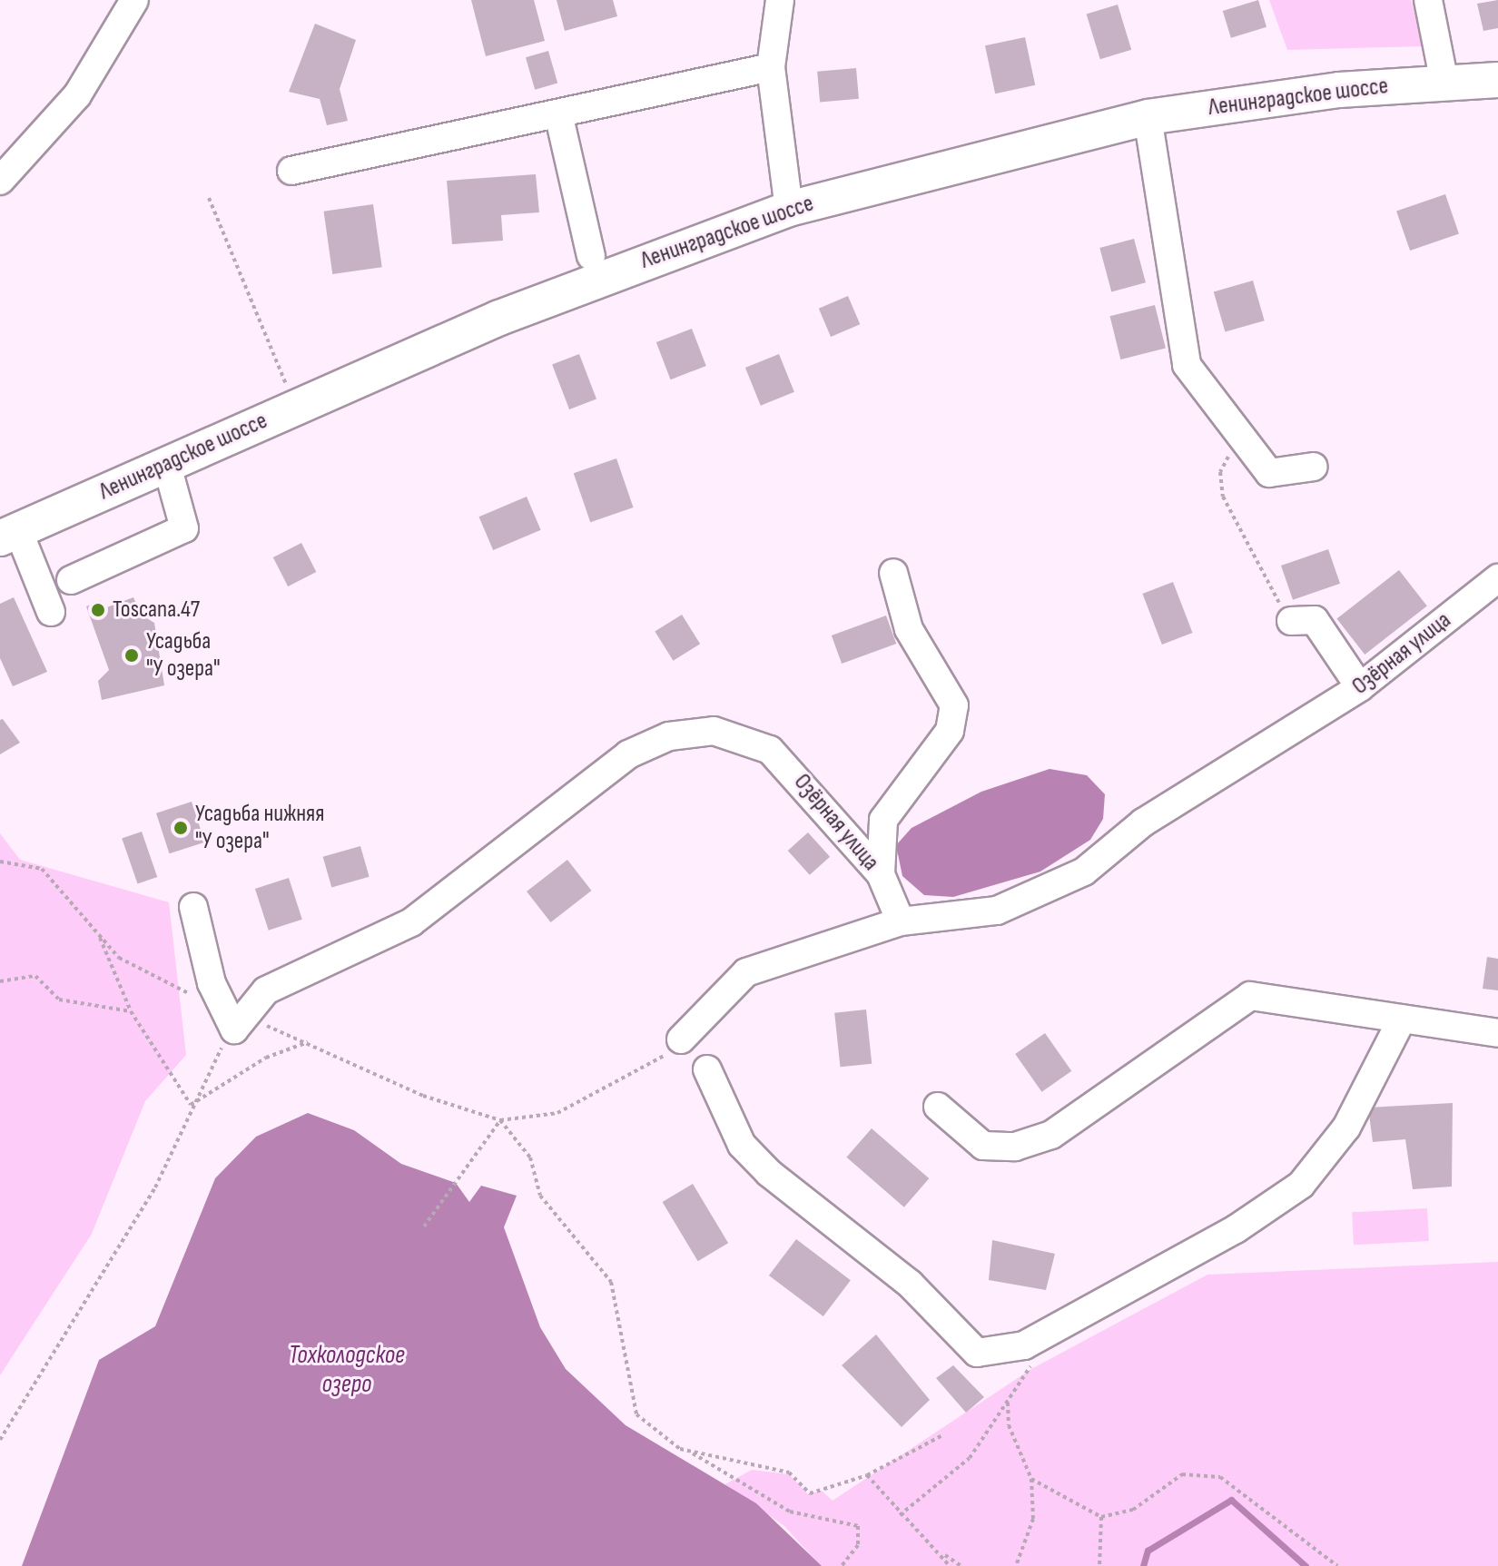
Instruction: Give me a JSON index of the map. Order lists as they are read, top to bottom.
{
  "streets": {
    "main road": ["Ленинградское шоссе"],
    "street": ["Озёрная улица"]
  },
  "water": ["Тохколодское озеро"],
  "places": ["Toscana.47", "Усадьба \"У озера\"", "Усадьба нижняя \"У озера\""]
}
